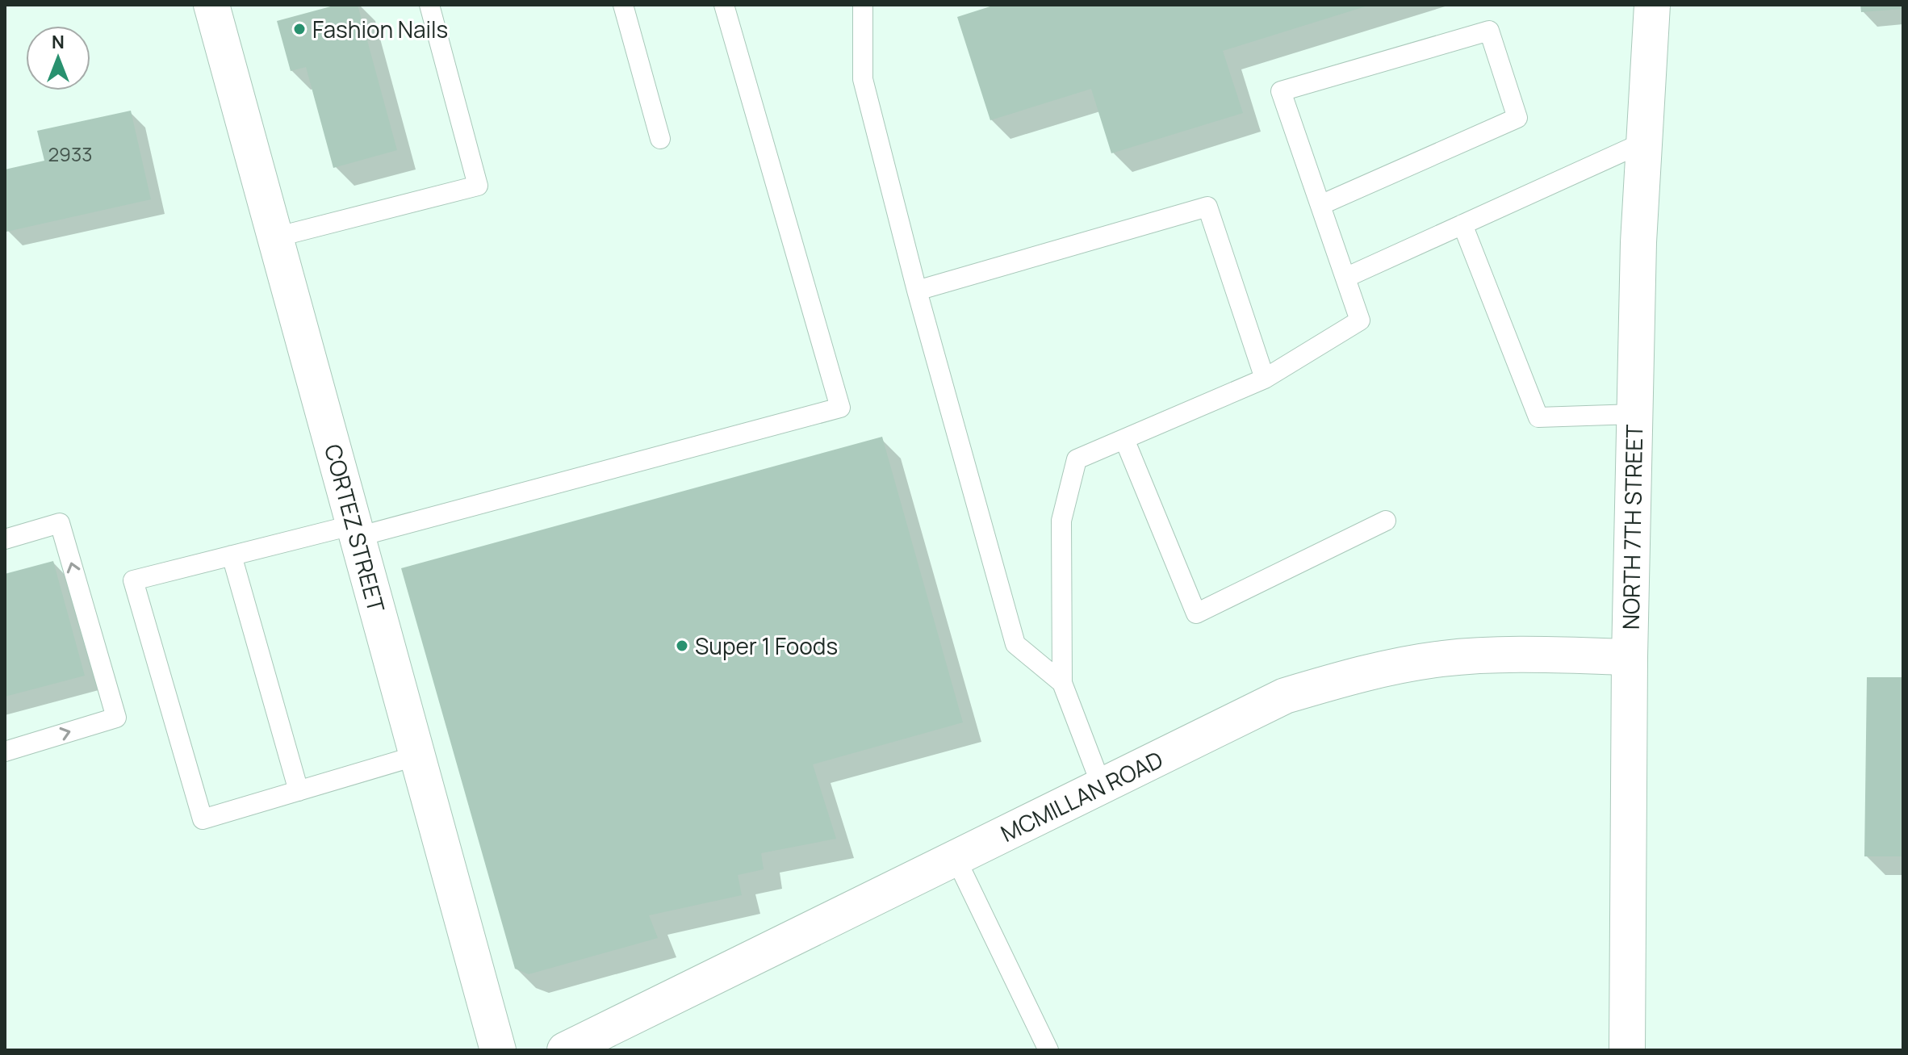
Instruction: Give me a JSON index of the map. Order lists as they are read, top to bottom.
{
  "streets": {
    "street": ["NORTH 7TH STREET", "CORTEZ STREET", "MCMILLAN ROAD"]
  },
  "crossings": [
    ["NORTH 7TH STREET", "MCMILLAN ROAD"]
  ],
  "places": ["Fashion Nails", "Super 1 Foods"],
  "house_numbers": ["2933"],
  "north": "top"
}
